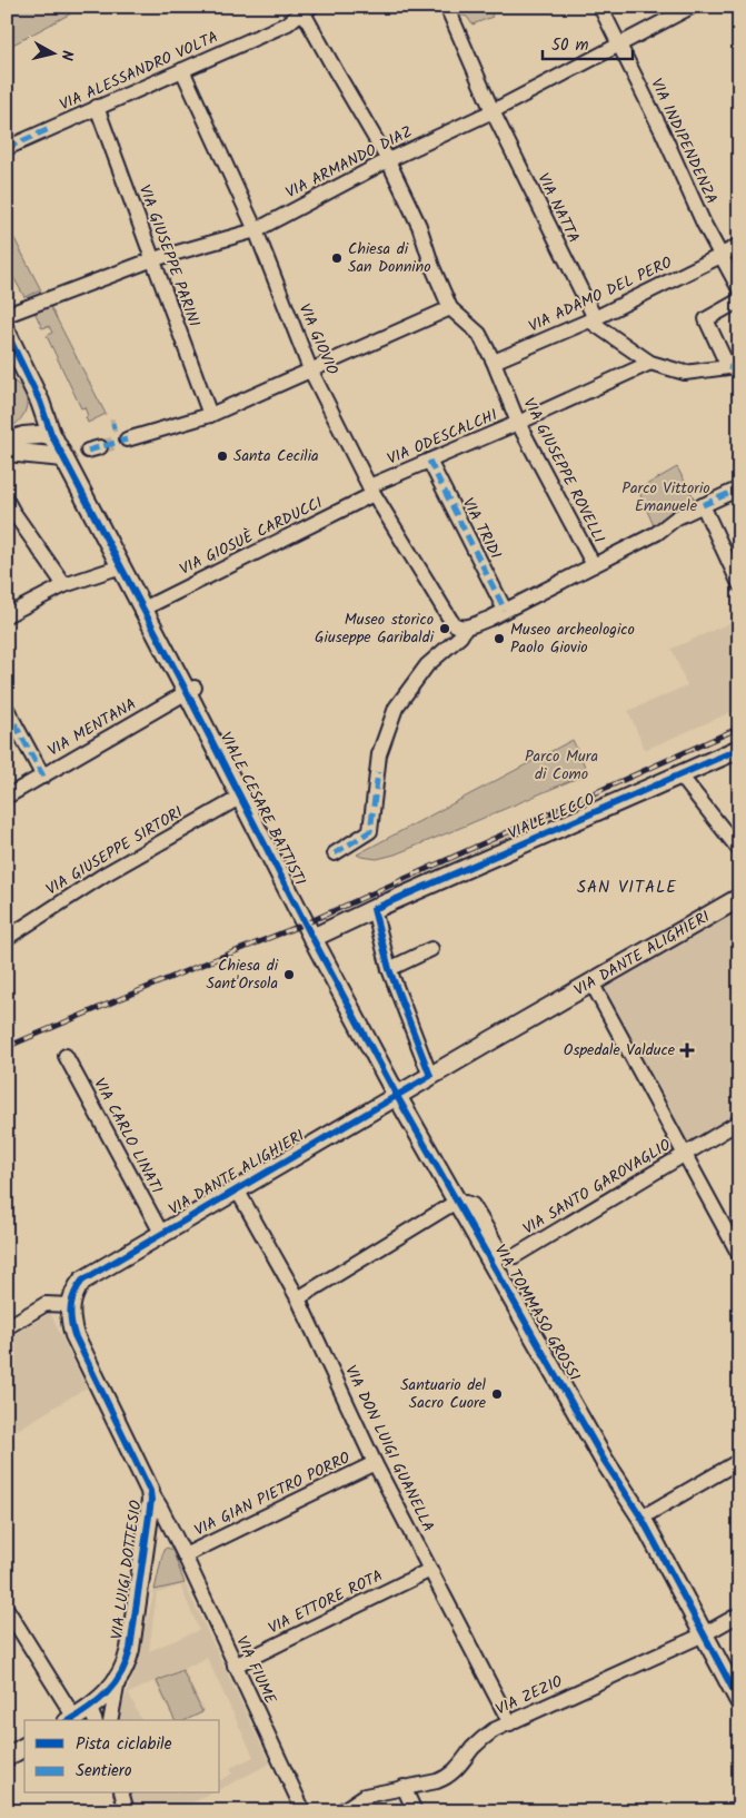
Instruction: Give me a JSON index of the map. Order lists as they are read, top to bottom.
{
  "streets": {
    "street": [
      "VIA ALESSANDRO VOLTA",
      "VIA INDIPENDENZA",
      "VIA ARMANDO DIAZ",
      "VIA NATTA",
      "VIA GIUSEPPE PARINI",
      "VIA ADAMO DEL PERO",
      "VIA GIOVIO",
      "VIA ODESCALCHI",
      "VIA GIUSEPPE ROVELLI",
      "VIA TRIDI",
      "VIA GIOSUÈ CARDUCCI",
      "VIA MENTANA",
      "VIALE CESARE BATTISTI",
      "VIALE LECCO",
      "VIA GIUSEPPE SIRTORI",
      "VIA DANTE ALIGHIERI",
      "VIA CARLO LINATI",
      "VIA SANTO GAROVAGLIO",
      "VIA TOMMASO GROSSI",
      "VIA DON LUIGI GUANELLA",
      "VIA GIAN PIETRO PORRO",
      "VIA LUIGI DOTTESIO",
      "VIA ETTORE ROTA",
      "VIA FIUME",
      "VIA ZEZIO"
    ]
  },
  "crossings": [
    ["VIA ALESSANDRO VOLTA", "VIA GIUSEPPE PARINI"],
    ["VIA ALESSANDRO VOLTA", "VIA GIOVIO"],
    ["VIA ALESSANDRO VOLTA", "VIA GIUSEPPE ROVELLI"],
    ["VIA INDIPENDENZA", "VIA ARMANDO DIAZ"],
    ["VIA INDIPENDENZA", "VIA ADAMO DEL PERO"],
    ["VIA ARMANDO DIAZ", "VIA NATTA"],
    ["VIA ARMANDO DIAZ", "VIA GIUSEPPE PARINI"],
    ["VIA ARMANDO DIAZ", "VIA GIOVIO"],
    ["VIA ARMANDO DIAZ", "VIA GIUSEPPE ROVELLI"],
    ["VIA NATTA", "VIA ADAMO DEL PERO"],
    ["VIA NATTA", "VIA ODESCALCHI"],
    ["VIA ADAMO DEL PERO", "VIA GIUSEPPE ROVELLI"],
    ["VIA GIOVIO", "VIA ODESCALCHI"],
    ["VIA GIOVIO", "VIA GIOSUÈ CARDUCCI"],
    ["VIA ODESCALCHI", "VIA GIUSEPPE ROVELLI"],
    ["VIA ODESCALCHI", "VIA TRIDI"],
    ["VIA ODESCALCHI", "VIA GIOSUÈ CARDUCCI"],
    ["VIA GIOSUÈ CARDUCCI", "VIALE CESARE BATTISTI"],
    ["VIA MENTANA", "VIALE CESARE BATTISTI"],
    ["VIALE CESARE BATTISTI", "VIALE LECCO"],
    ["VIALE CESARE BATTISTI", "VIA GIUSEPPE SIRTORI"],
    ["VIALE CESARE BATTISTI", "VIA TOMMASO GROSSI"],
    ["VIALE LECCO", "VIA TOMMASO GROSSI"],
    ["VIA DANTE ALIGHIERI", "VIA CARLO LINATI"],
    ["VIA DANTE ALIGHIERI", "VIA TOMMASO GROSSI"],
    ["VIA DANTE ALIGHIERI", "VIA DON LUIGI GUANELLA"],
    ["VIA DANTE ALIGHIERI", "VIA LUIGI DOTTESIO"],
    ["VIA SANTO GAROVAGLIO", "VIA TOMMASO GROSSI"],
    ["VIA TOMMASO GROSSI", "VIA ZEZIO"],
    ["VIA DON LUIGI GUANELLA", "VIA GIAN PIETRO PORRO"],
    ["VIA DON LUIGI GUANELLA", "VIA ETTORE ROTA"],
    ["VIA DON LUIGI GUANELLA", "VIA ZEZIO"],
    ["VIA GIAN PIETRO PORRO", "VIA FIUME"],
    ["VIA LUIGI DOTTESIO", "VIA FIUME"],
    ["VIA ETTORE ROTA", "VIA FIUME"]
  ],
  "districts": ["SAN VITALE"],
  "parks": ["Parco Vittorio Emanuele", "Parco Mura di Como"],
  "places": {
    "other": [
      "Chiesa di San Donnino",
      "Santa Cecilia",
      "Museo storico Giuseppe Garibaldi",
      "Museo archeologico Paolo Giovio",
      "Chiesa di Sant'Orsola",
      "Santuario del Sacro Cuore"
    ],
    "health": ["Ospedale Valduce"]
  },
  "legend": ["Pista ciclabile", "Sentiero"],
  "scale_bar": "50 m",
  "north": "right"
}
